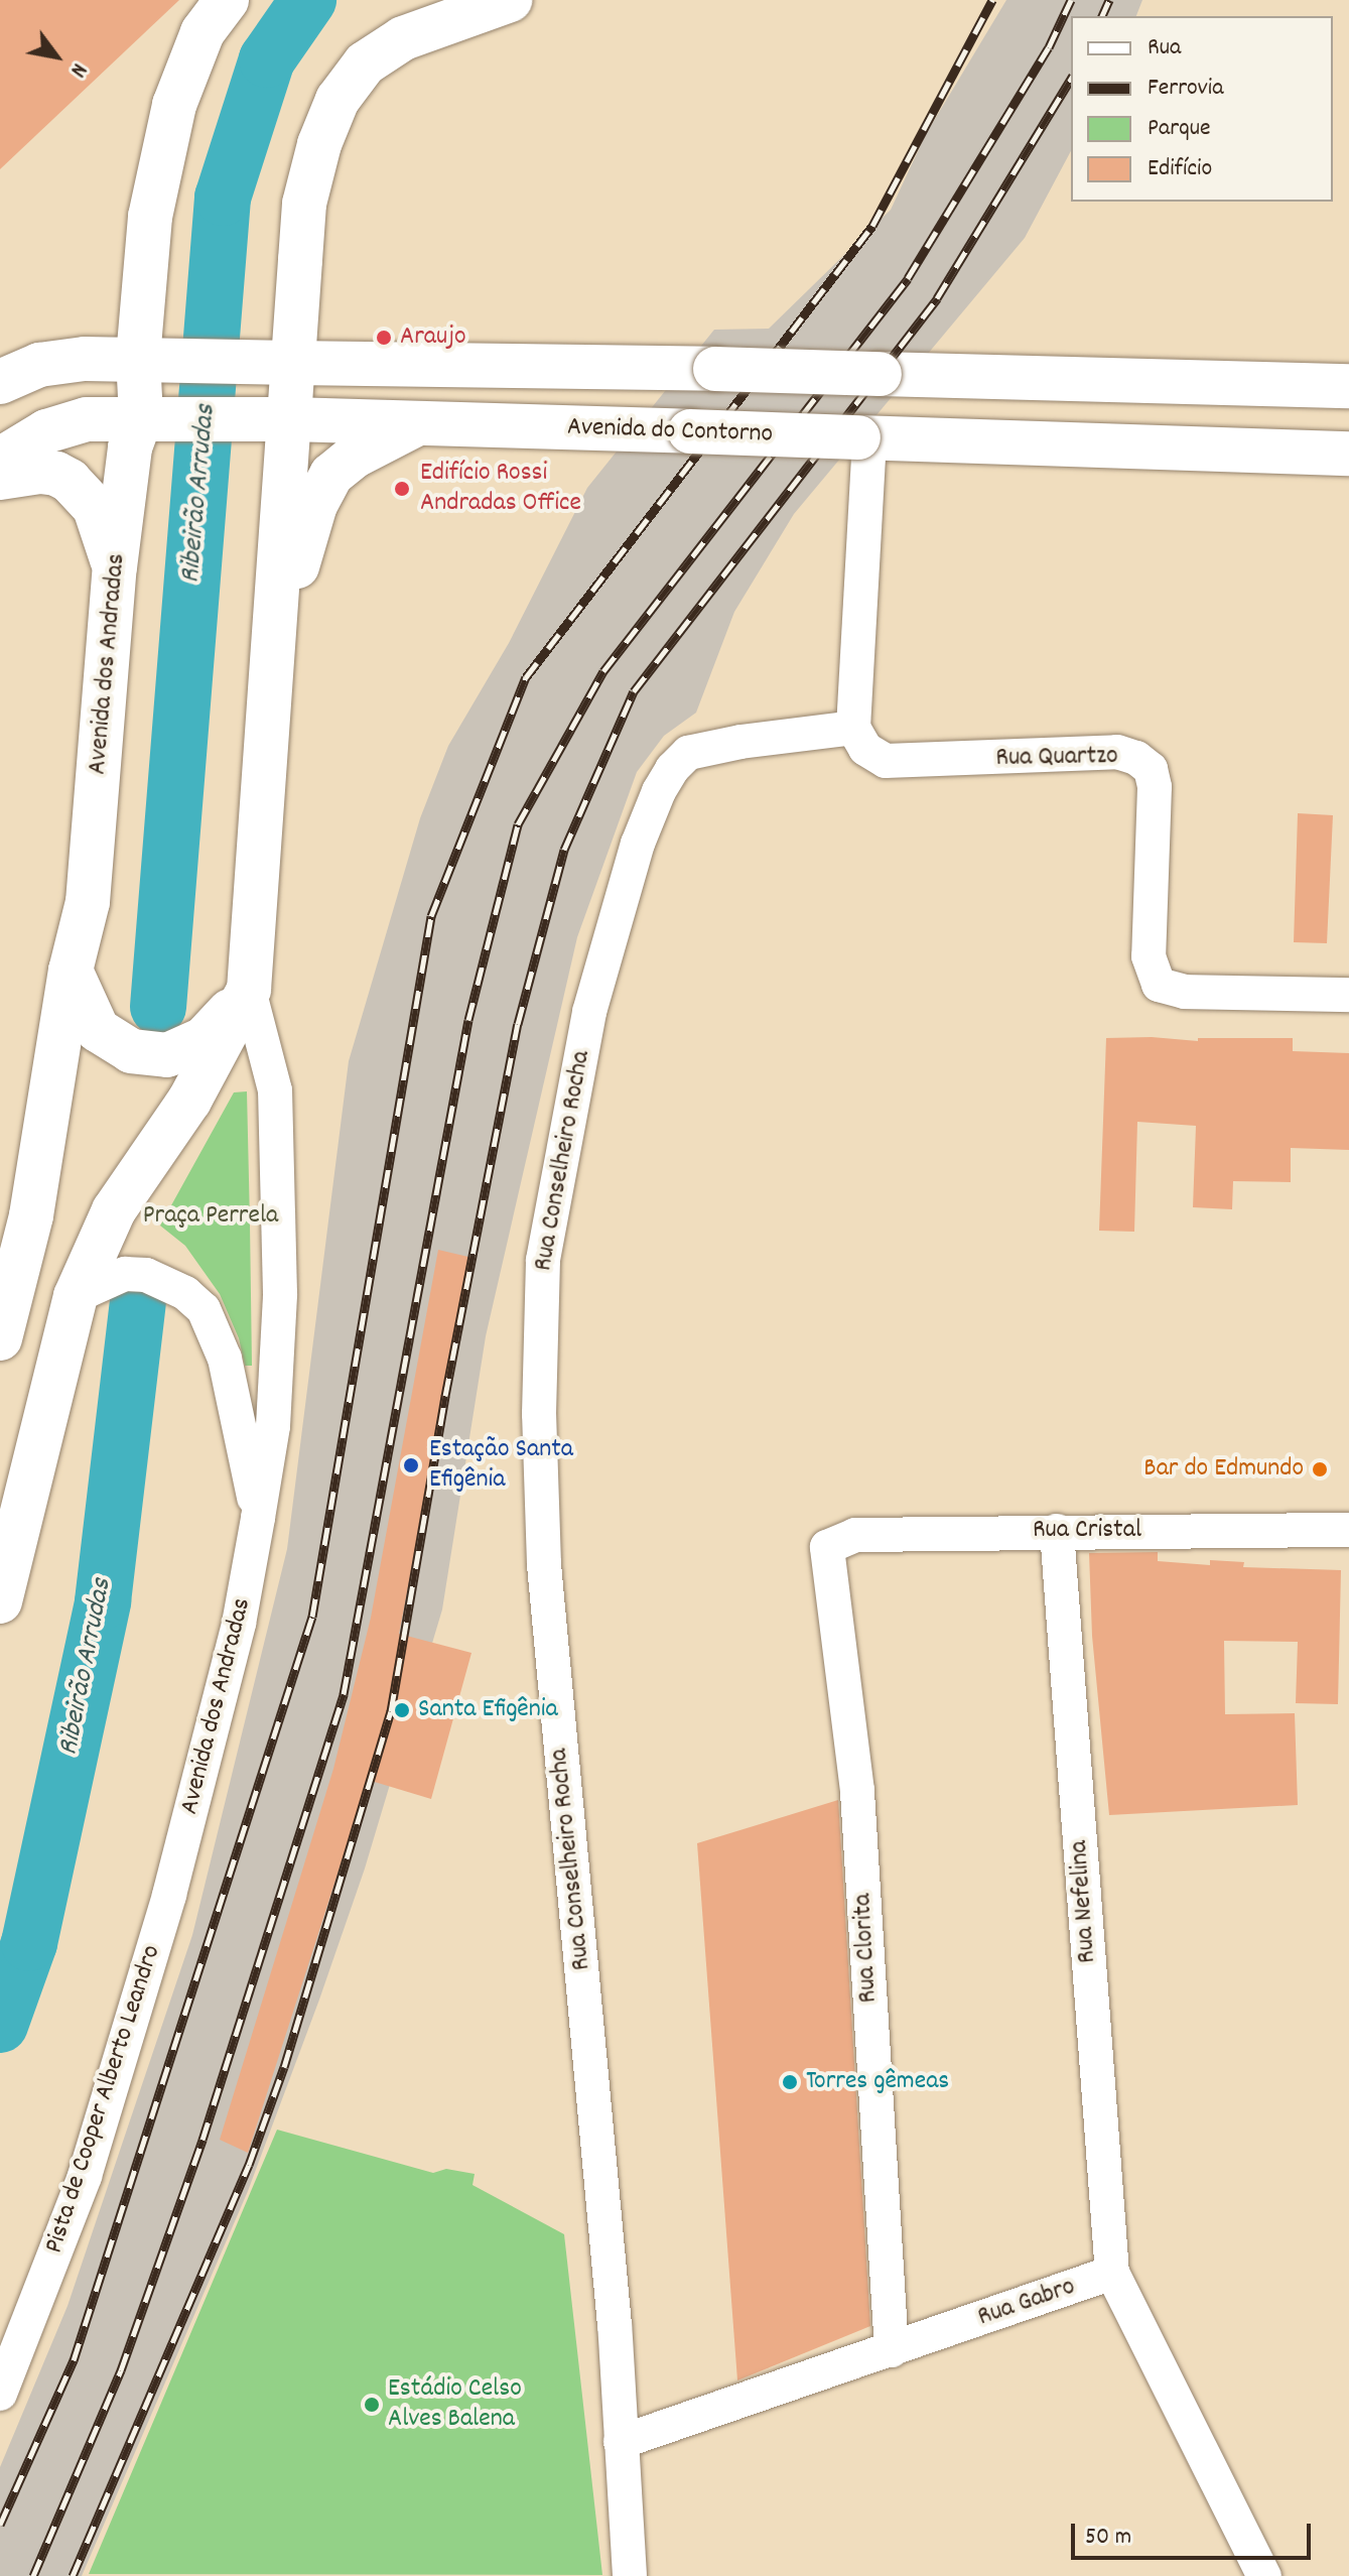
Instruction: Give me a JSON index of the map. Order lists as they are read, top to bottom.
{
  "streets": {
    "main road": ["Avenida do Contorno", "Avenida dos Andradas"],
    "street": [
      "Rua Quartzo",
      "Rua Conselheiro Rocha",
      "Rua Cristal",
      "Rua Nefelina",
      "Rua Clorita",
      "Pista de Cooper Alberto Leandro",
      "Rua Gabro"
    ]
  },
  "crossings": [
    ["Avenida do Contorno", "Avenida dos Andradas"],
    ["Avenida dos Andradas", "Pista de Cooper Alberto Leandro"],
    ["Rua Quartzo", "Rua Conselheiro Rocha"],
    ["Rua Conselheiro Rocha", "Rua Gabro"],
    ["Rua Cristal", "Rua Nefelina"],
    ["Rua Cristal", "Rua Clorita"],
    ["Rua Nefelina", "Rua Gabro"],
    ["Rua Clorita", "Rua Gabro"]
  ],
  "water": ["Ribeirão Arrudas"],
  "parks": ["Praça Perrela"],
  "places": [
    "Araujo",
    "Edifício Rossi Andradas Office",
    "Estação Santa Efigênia",
    "Bar do Edmundo",
    "Santa Efigênia",
    "Torres gêmeas",
    "Estádio Celso Alves Balena"
  ],
  "legend": [
    "Rua",
    "Ferrovia",
    "Parque",
    "Edifício"
  ],
  "scale_bar": "50 m",
  "north": "bottom right"
}
